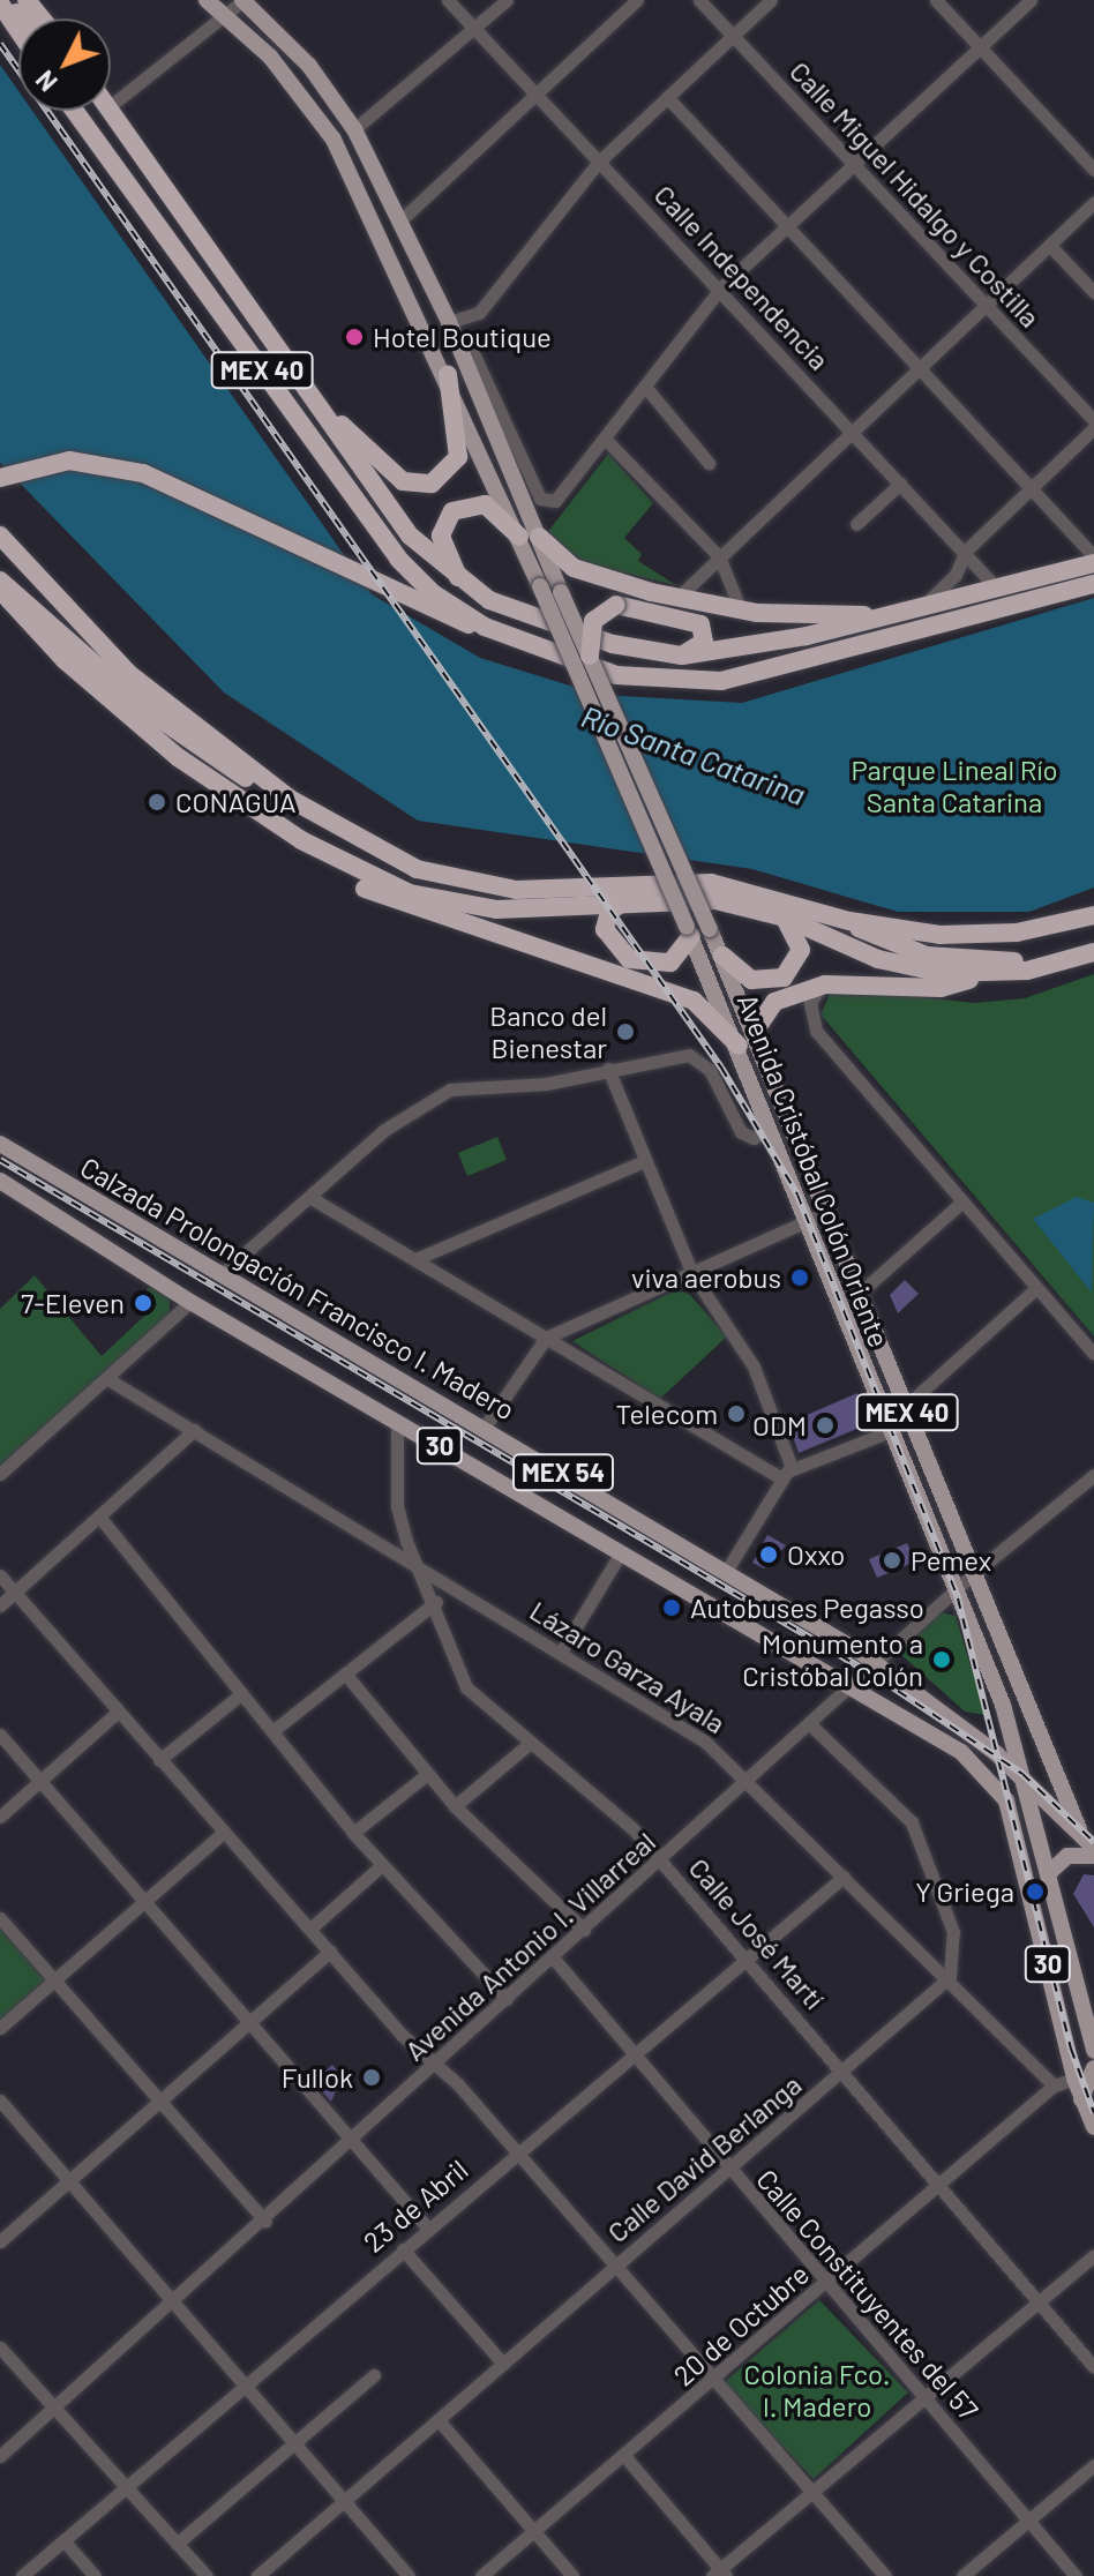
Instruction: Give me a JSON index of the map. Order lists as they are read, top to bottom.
{
  "streets": {
    "highway": ["MEX 40"],
    "main road": [
      "Avenida Cristóbal Colón Oriente",
      "Calzada Prolongación Francisco I. Madero",
      "30",
      "MEX 54"
    ],
    "street": [
      "Calle Miguel Hidalgo y Costilla",
      "Calle Independencia",
      "Lázaro Garza Ayala",
      "Calle José Martí",
      "Avenida Antonio I. Villarreal",
      "Calle David Berlanga",
      "23 de Abril",
      "Calle Constituyentes del 57",
      "20 de Octubre"
    ]
  },
  "crossings": [
    ["Calle Independencia", "MEX 40"],
    ["MEX 40", "Avenida Cristóbal Colón Oriente"],
    ["Avenida Cristóbal Colón Oriente", "Calzada Prolongación Francisco I. Madero"],
    ["Avenida Cristóbal Colón Oriente", "30"],
    ["Avenida Cristóbal Colón Oriente", "MEX 54"],
    ["Avenida Cristóbal Colón Oriente", "Avenida Antonio I. Villarreal"],
    ["Calzada Prolongación Francisco I. Madero", "30"],
    ["Calzada Prolongación Francisco I. Madero", "MEX 54"],
    ["Calzada Prolongación Francisco I. Madero", "Calle José Martí"],
    ["Calzada Prolongación Francisco I. Madero", "Avenida Antonio I. Villarreal"],
    ["Calzada Prolongación Francisco I. Madero", "20 de Octubre"],
    ["30", "MEX 54"],
    ["30", "20 de Octubre"],
    ["Lázaro Garza Ayala", "Calle José Martí"],
    ["Lázaro Garza Ayala", "Avenida Antonio I. Villarreal"],
    ["Lázaro Garza Ayala", "Calle David Berlanga"],
    ["Lázaro Garza Ayala", "23 de Abril"],
    ["Lázaro Garza Ayala", "20 de Octubre"],
    ["Calle José Martí", "Avenida Antonio I. Villarreal"],
    ["Calle José Martí", "Calle David Berlanga"],
    ["Calle José Martí", "23 de Abril"],
    ["Calle José Martí", "20 de Octubre"],
    ["Avenida Antonio I. Villarreal", "Calle Constituyentes del 57"],
    ["Calle David Berlanga", "Calle Constituyentes del 57"],
    ["23 de Abril", "Calle Constituyentes del 57"],
    ["Calle Constituyentes del 57", "20 de Octubre"]
  ],
  "water": ["Río Santa Catarina"],
  "parks": ["Parque Lineal Río Santa Catarina", "Colonia Fco. I. Madero"],
  "places": [
    "Hotel Boutique",
    "CONAGUA",
    "Banco del Bienestar",
    "viva aerobus",
    "7-Eleven",
    "Telecom",
    "ODM",
    "Oxxo",
    "Pemex",
    "Autobuses Pegasso",
    "Monumento a Cristóbal Colón",
    "Y Griega",
    "Fullok"
  ],
  "north": "bottom left"
}
